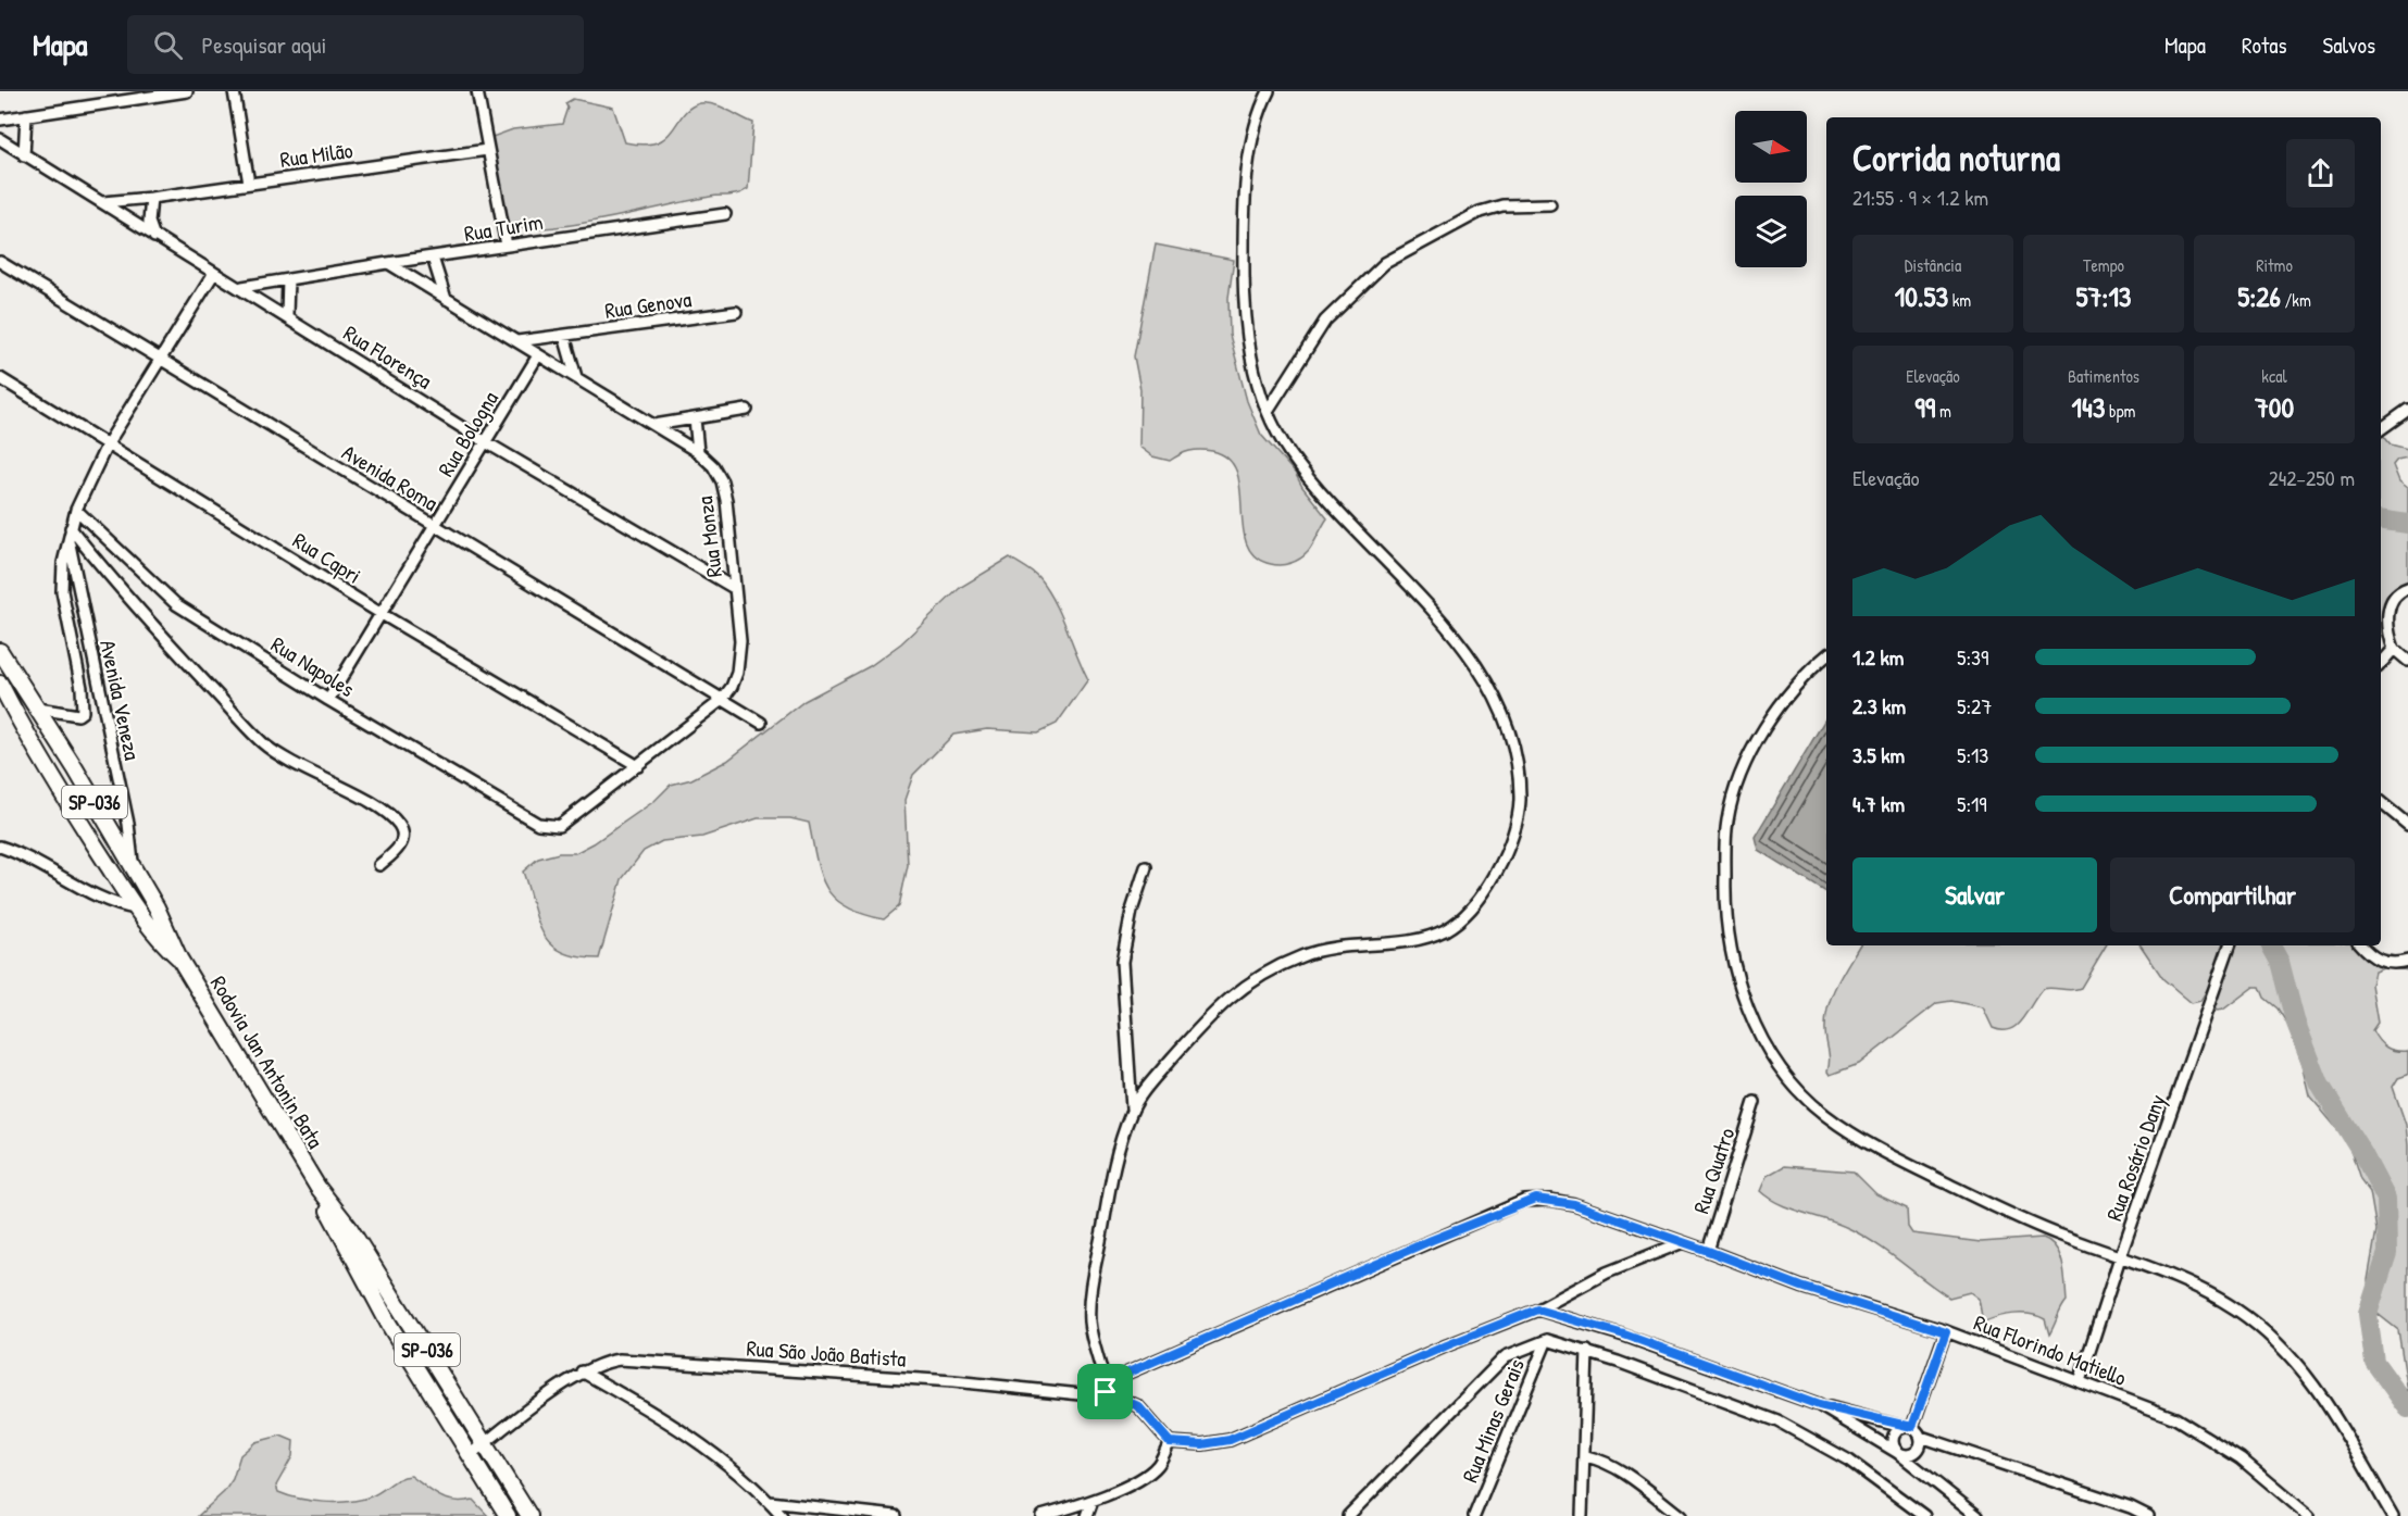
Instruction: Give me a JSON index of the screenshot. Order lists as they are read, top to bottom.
{
  "streets": {
    "main road": ["SP-036", "Rodovia Jan Antonin Bata"],
    "street": [
      "Rua Milão",
      "Rua Turim",
      "Rua Genova",
      "Rua Florença",
      "Rua Bologna",
      "Avenida Roma",
      "Rua Monza",
      "Rua Capri",
      "Rua Napoles",
      "Avenida Veneza",
      "Rua Rosário Dany",
      "Rua Quatro",
      "Rua Florindo Matiello",
      "Rua São João Batista",
      "Rua Minas Gerais"
    ]
  },
  "crossings": [
    ["Rua Milão", "Rua Florença"],
    ["Rua Turim", "Rua Florença"],
    ["Rua Turim", "Rua Monza"],
    ["Rua Genova", "Rua Monza"],
    ["Rua Florença", "Rua Bologna"],
    ["Rua Florença", "Rua Monza"],
    ["Rua Florença", "Avenida Veneza"],
    ["Rua Bologna", "Avenida Roma"],
    ["Rua Bologna", "Rua Monza"],
    ["Rua Bologna", "Rua Capri"],
    ["Rua Bologna", "Rua Napoles"],
    ["Avenida Roma", "Rua Monza"],
    ["Avenida Roma", "Avenida Veneza"],
    ["Rua Monza", "Rua Capri"],
    ["Rua Monza", "Rua Napoles"],
    ["Rua Capri", "Avenida Veneza"],
    ["Rua Napoles", "Avenida Veneza"],
    ["Avenida Veneza", "Rodovia Jan Antonin Bata"],
    ["Rodovia Jan Antonin Bata", "Rua São João Batista"],
    ["Rua Rosário Dany", "Rua Florindo Matiello"],
    ["Rua Quatro", "Rua Florindo Matiello"],
    ["Rua Florindo Matiello", "Rua São João Batista"]
  ],
  "north": "right",
  "page": {
    "header": "Mapa",
    "search": "Pesquisar aqui",
    "nav": ["Mapa", "Rotas", "Salvos"],
    "heading": ["Corrida noturna", "21:55 · 9 × 1.2 km"],
    "stats": [
      ["Distância", "10.53 km"],
      ["Tempo", "57:13"],
      ["Ritmo", "5:26 /km"],
      ["Elevação", "99 m"],
      ["Batimentos", "143 bpm"],
      ["kcal", "700"]
    ],
    "chart": ["Elevação", "242–250 m"],
    "list": [
      {
        "name": "1.2 km",
        "note": "5:39"
      },
      {
        "name": "2.3 km",
        "note": "5:27"
      },
      {
        "name": "3.5 km",
        "note": "5:13"
      },
      {
        "name": "4.7 km",
        "note": "5:19"
      }
    ],
    "buttons": ["Salvar", "Compartilhar"]
  }
}
